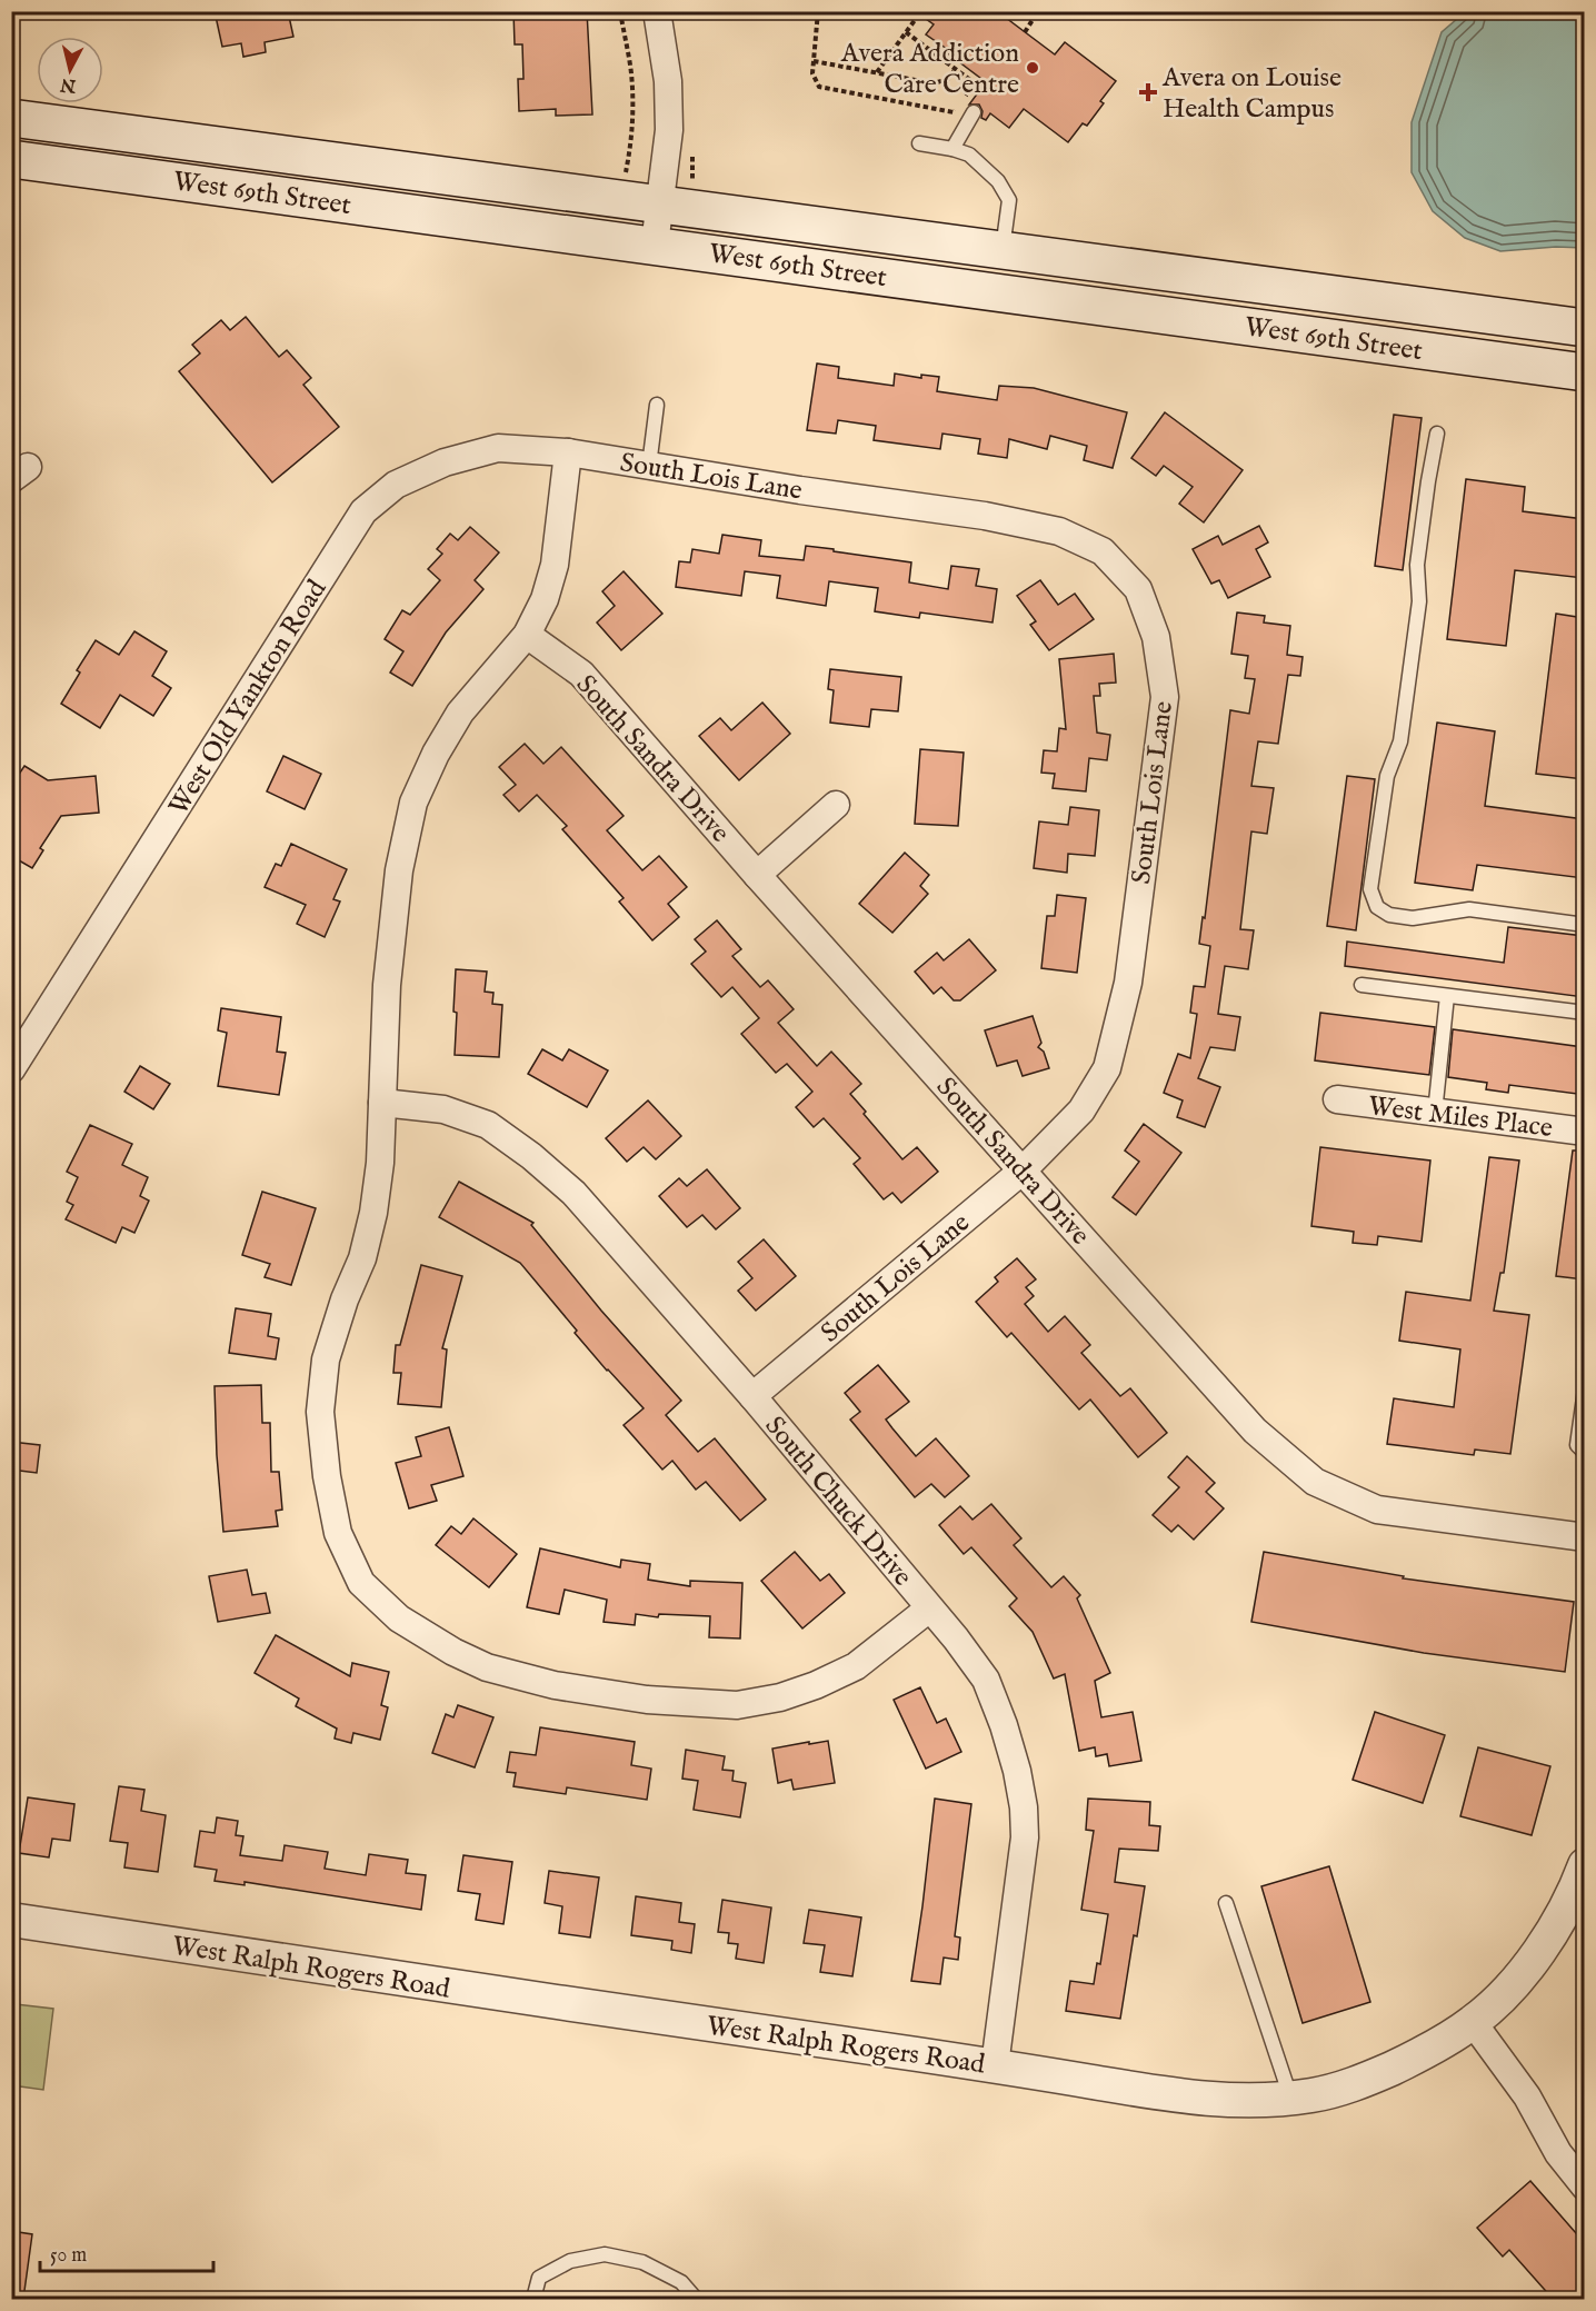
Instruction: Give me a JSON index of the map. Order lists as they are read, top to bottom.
{
  "streets": {
    "main road": ["West 69th Street"],
    "street": [
      "South Lois Lane",
      "West Old Yankton Road",
      "South Sandra Drive",
      "West Miles Place",
      "South Chuck Drive",
      "West Ralph Rogers Road"
    ]
  },
  "crossings": [
    ["South Lois Lane", "West Old Yankton Road"],
    ["South Lois Lane", "South Sandra Drive"],
    ["South Lois Lane", "South Chuck Drive"],
    ["South Chuck Drive", "West Ralph Rogers Road"]
  ],
  "places": {
    "other": ["Avera Addiction Care Centre"],
    "health": ["Avera on Louise Health Campus"]
  },
  "scale_bar": "50 m",
  "north": "bottom"
}
